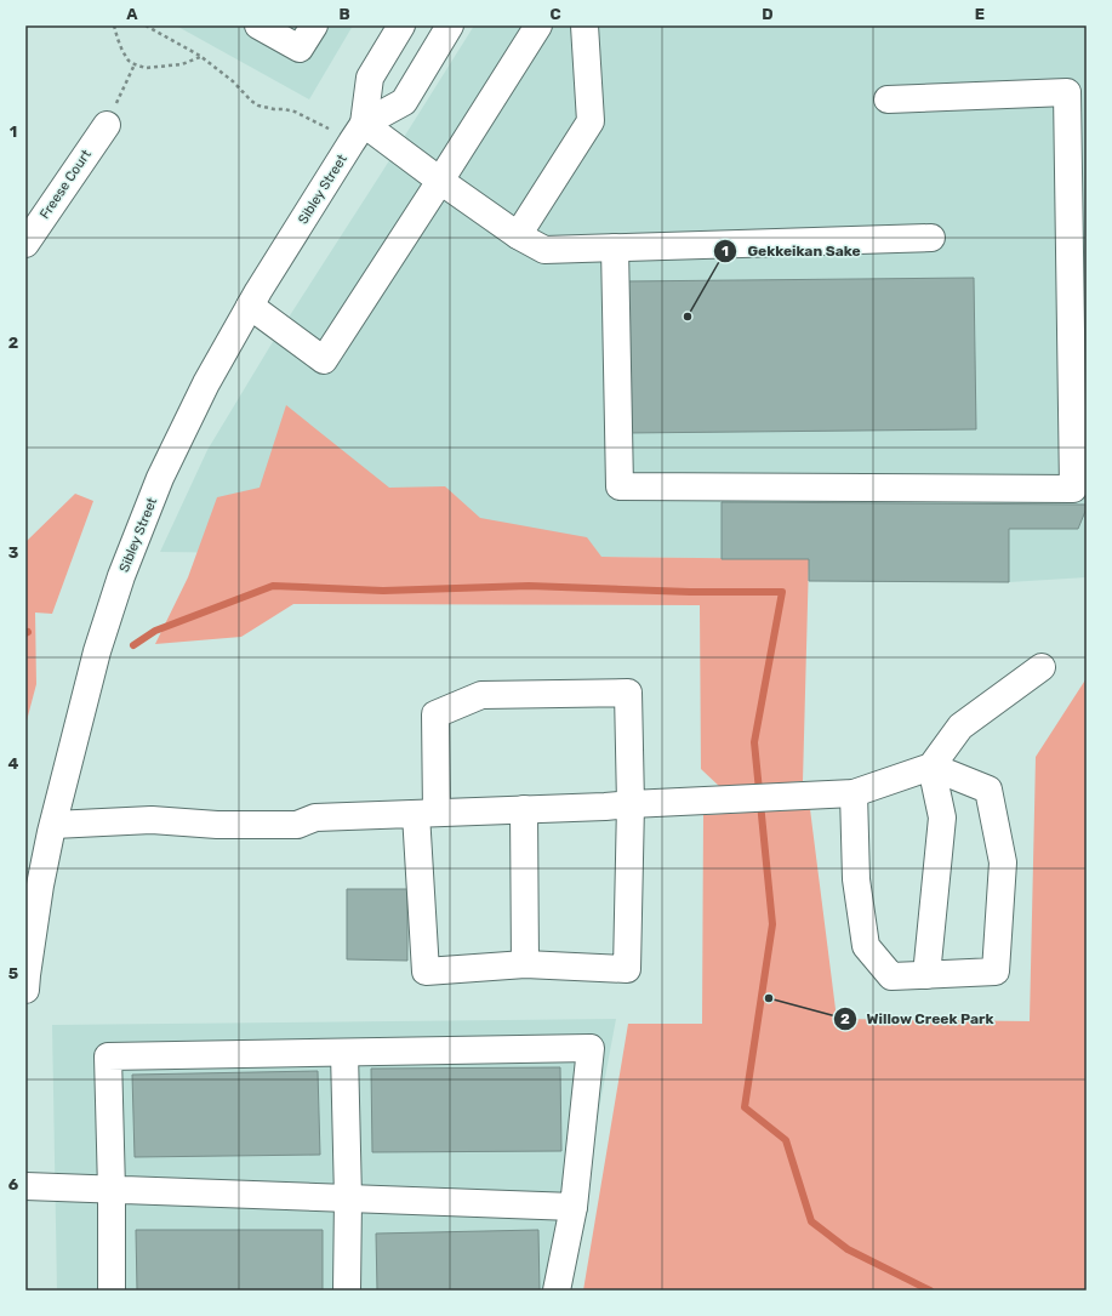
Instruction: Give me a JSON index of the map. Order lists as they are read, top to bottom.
{
  "streets": {
    "street": ["Freese Court", "Sibley Street"]
  },
  "places": ["Gekkeikan Sake", "Willow Creek Park"],
  "grid": {
    "columns": [
      "A",
      "B",
      "C",
      "D",
      "E"
    ],
    "rows": [
      "1",
      "2",
      "3",
      "4",
      "5",
      "6"
    ]
  }
}
